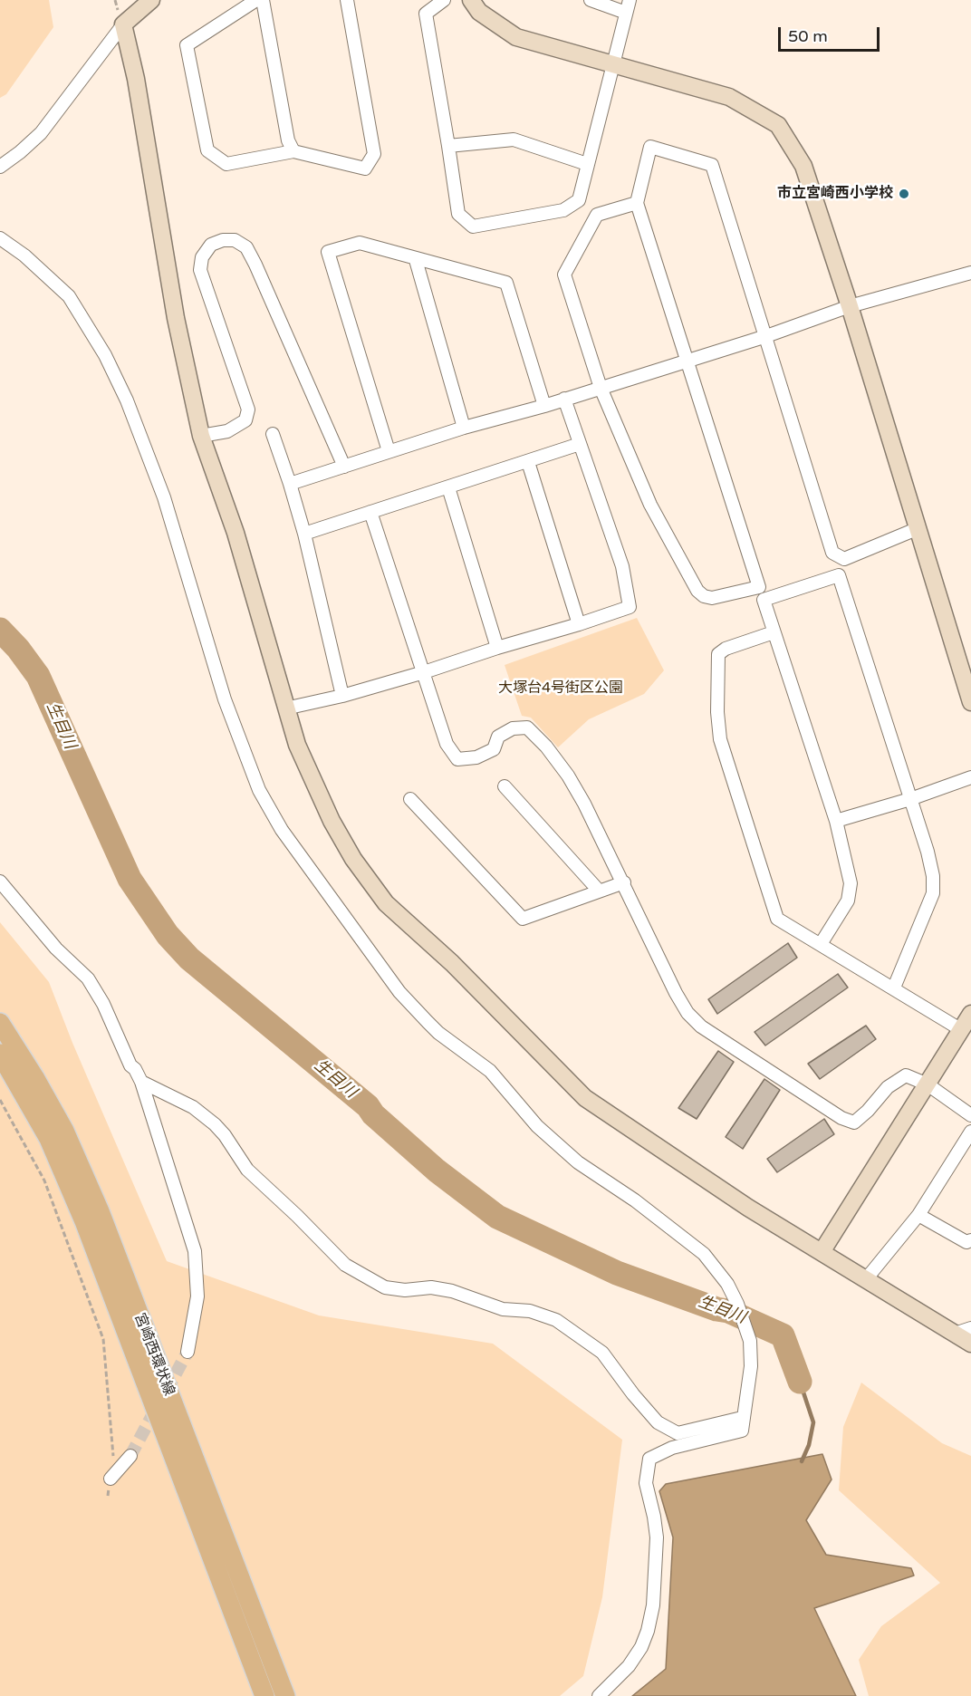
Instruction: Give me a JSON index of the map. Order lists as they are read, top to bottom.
{
  "streets": {
    "main road": ["宮崎西環状線"]
  },
  "water": ["生目川"],
  "parks": ["大塚台4号街区公園"],
  "places": ["市立宮崎西小学校"],
  "scale_bar": "50 m"
}
